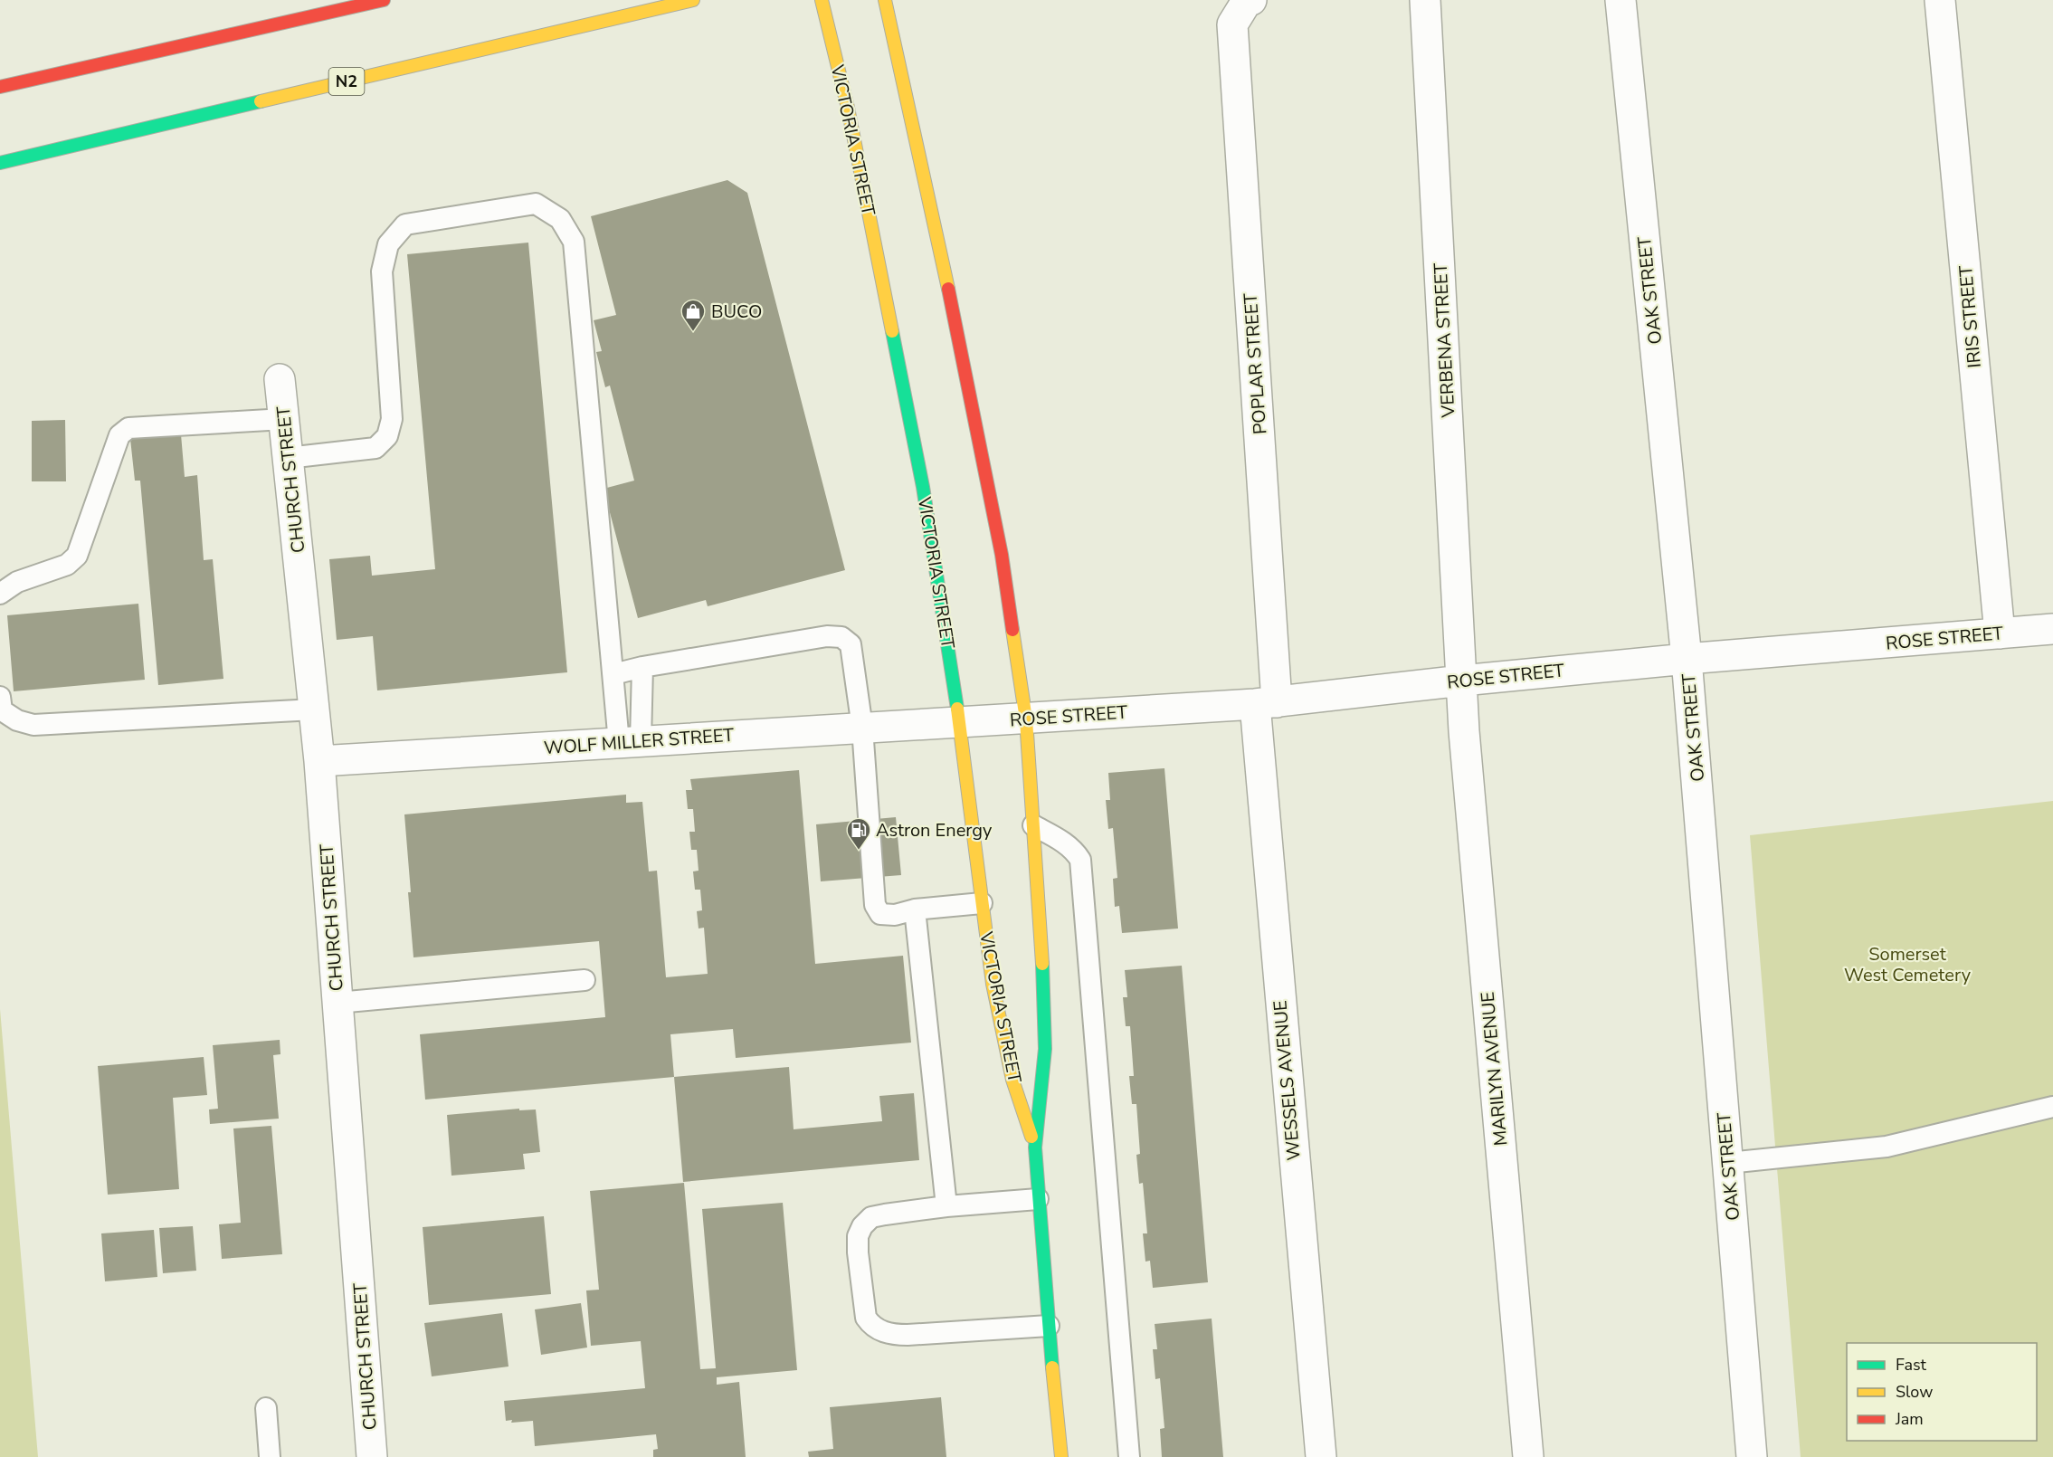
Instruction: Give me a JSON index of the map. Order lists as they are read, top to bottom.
{
  "streets": {
    "main road": ["N2", "VICTORIA STREET"],
    "street": [
      "OAK STREET",
      "IRIS STREET",
      "VERBENA STREET",
      "POPLAR STREET",
      "CHURCH STREET",
      "ROSE STREET",
      "WOLF MILLER STREET",
      "MARILYN AVENUE",
      "WESSELS AVENUE"
    ]
  },
  "crossings": [
    ["VICTORIA STREET", "ROSE STREET"],
    ["VICTORIA STREET", "WOLF MILLER STREET"],
    ["OAK STREET", "ROSE STREET"],
    ["IRIS STREET", "ROSE STREET"],
    ["VERBENA STREET", "ROSE STREET"],
    ["VERBENA STREET", "MARILYN AVENUE"],
    ["POPLAR STREET", "ROSE STREET"],
    ["POPLAR STREET", "WESSELS AVENUE"],
    ["CHURCH STREET", "WOLF MILLER STREET"],
    ["ROSE STREET", "WOLF MILLER STREET"],
    ["ROSE STREET", "MARILYN AVENUE"],
    ["ROSE STREET", "WESSELS AVENUE"]
  ],
  "parks": ["Somerset West Cemetery"],
  "places": {
    "shop": ["BUCO"],
    "fuel station": ["Astron Energy"]
  },
  "legend": ["Fast", "Slow", "Jam"]
}
